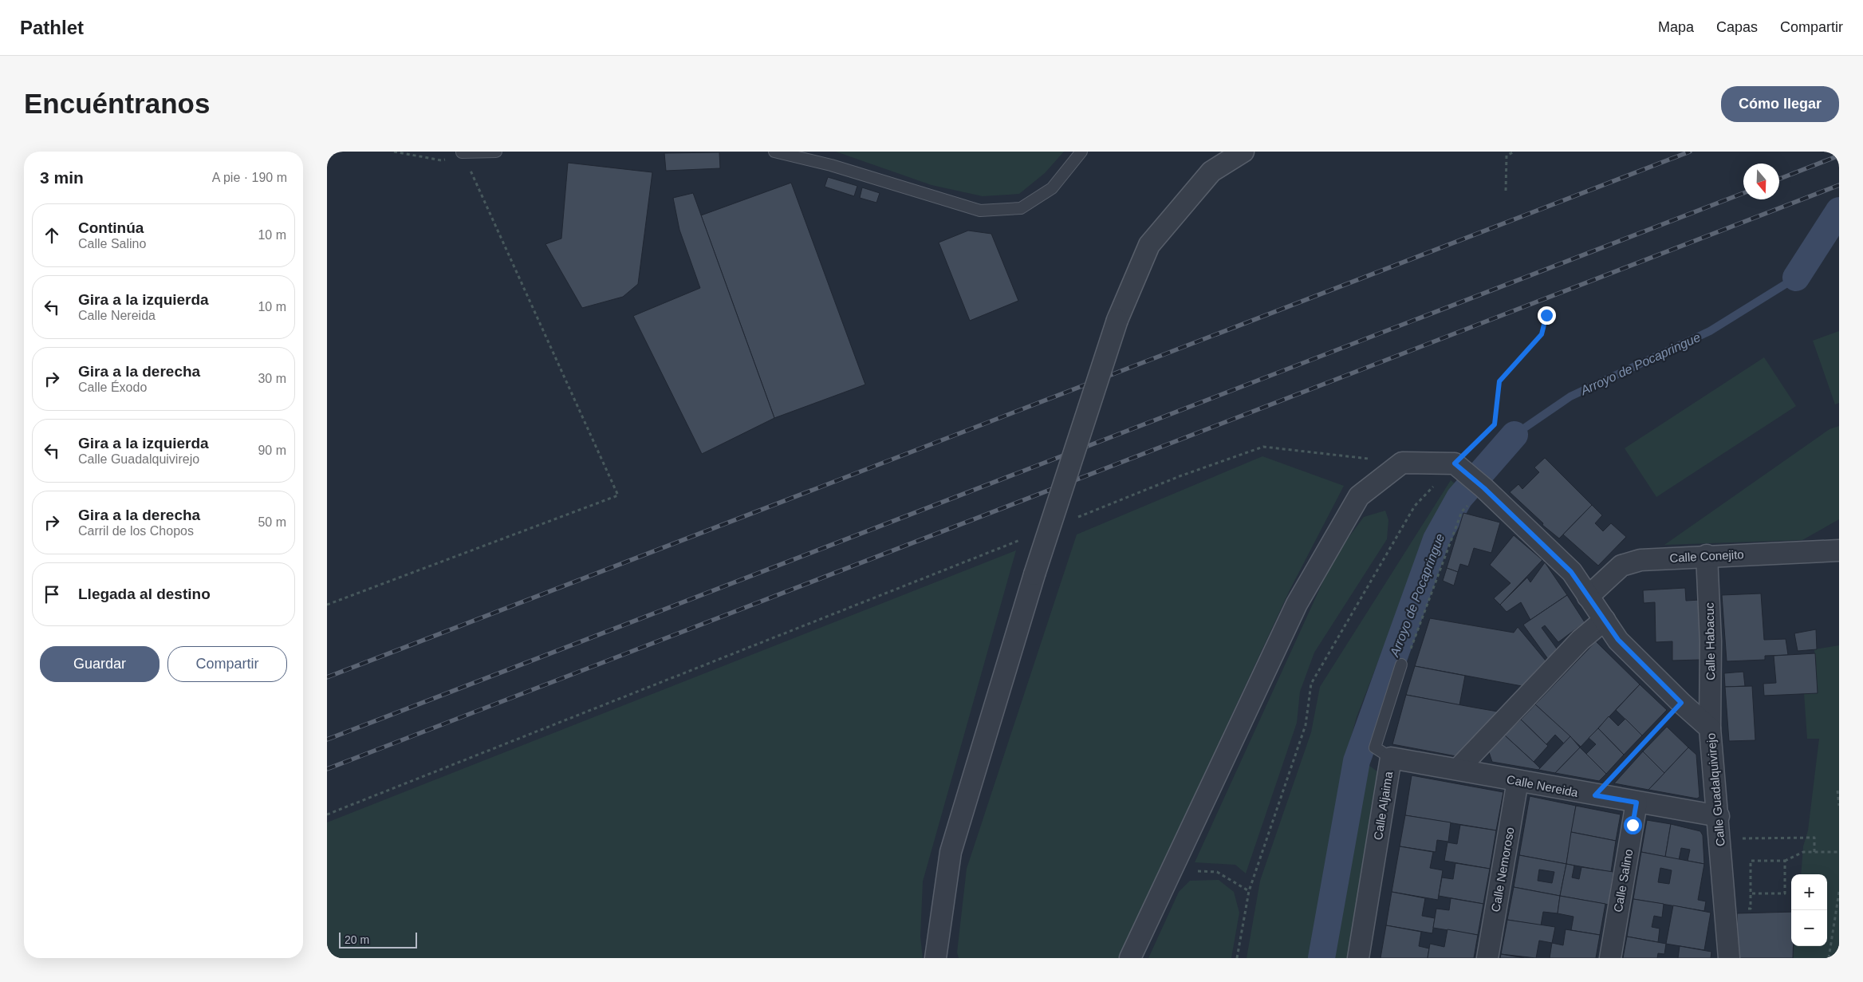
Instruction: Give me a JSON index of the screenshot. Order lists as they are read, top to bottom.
{
  "streets": {
    "street": [
      "Calle Conejito",
      "Calle Habacuc",
      "Calle Nereida",
      "Calle Guadalquivirejo",
      "Calle Aljaima",
      "Calle Nemoroso",
      "Calle Salino"
    ]
  },
  "crossings": [
    ["Calle Conejito", "Calle Habacuc"],
    ["Calle Conejito", "Calle Guadalquivirejo"],
    ["Calle Habacuc", "Calle Guadalquivirejo"],
    ["Calle Nereida", "Calle Guadalquivirejo"],
    ["Calle Nereida", "Calle Aljaima"],
    ["Calle Nereida", "Calle Nemoroso"],
    ["Calle Nereida", "Calle Salino"]
  ],
  "water": ["Arroyo de Pocapringue"],
  "scale_bar": "20 m",
  "north": "bottom",
  "page": {
    "header": "Pathlet",
    "nav": ["Mapa", "Capas", "Compartir"],
    "buttons": [
      "Cómo llegar",
      ["Guardar", "Compartir"]
    ],
    "title": "Encuéntranos",
    "heading": ["3 min", "A pie · 190 m"],
    "list": [
      ["Continúa", "Calle Salino", "10 m"],
      ["Gira a la izquierda", "Calle Nereida", "10 m"],
      ["Gira a la derecha", "Calle Éxodo", "30 m"],
      ["Gira a la izquierda", "Calle Guadalquivirejo", "90 m"],
      ["Gira a la derecha", "Carril de los Chopos", "50 m"],
      "Llegada al destino"
    ],
    "map_buttons": ["+", "−"],
    "scale": "20 m"
  }
}
